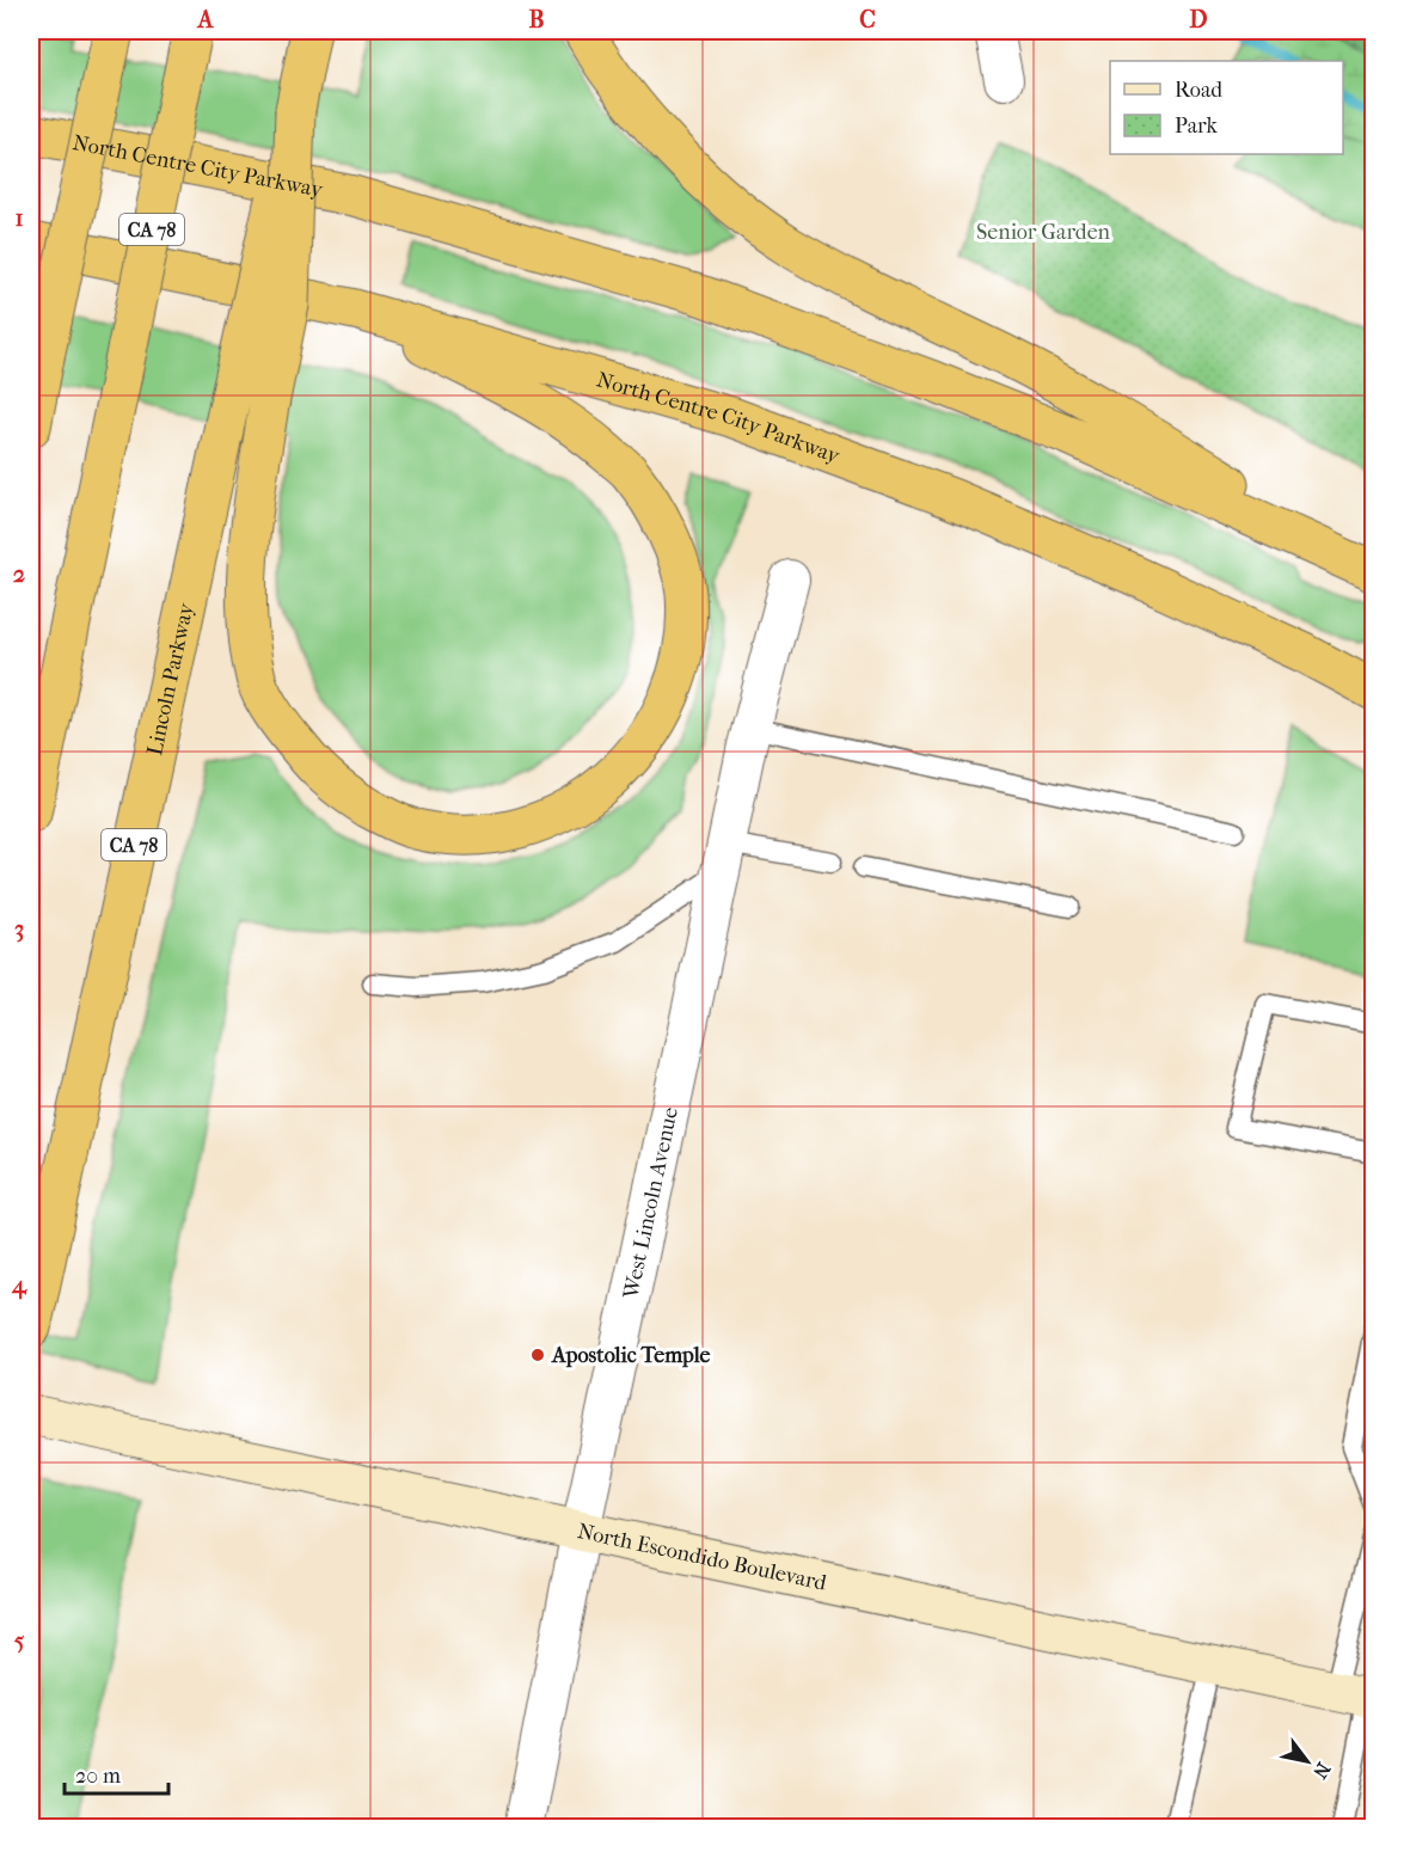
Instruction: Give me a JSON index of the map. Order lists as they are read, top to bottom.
{
  "streets": {
    "highway": ["North Centre City Parkway", "CA 78", "Lincoln Parkway"],
    "street": ["West Lincoln Avenue", "North Escondido Boulevard"]
  },
  "crossings": [
    ["West Lincoln Avenue", "North Escondido Boulevard"]
  ],
  "parks": ["Senior Garden"],
  "places": ["Apostolic Temple"],
  "legend": ["Road", "Park"],
  "scale_bar": "20 m",
  "north": "bottom right",
  "grid": {
    "columns": [
      "A",
      "B",
      "C",
      "D"
    ],
    "rows": [
      "1",
      "2",
      "3",
      "4",
      "5"
    ]
  }
}
